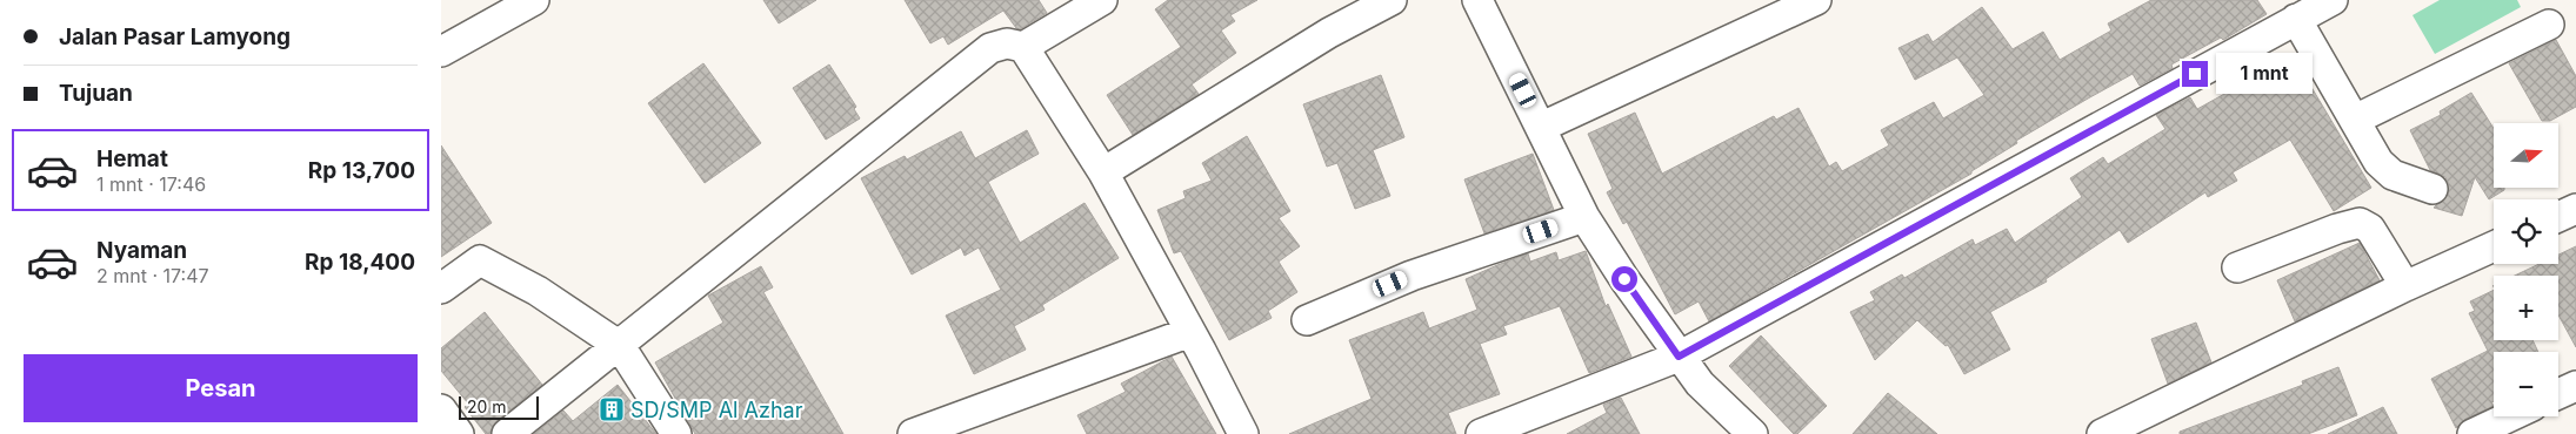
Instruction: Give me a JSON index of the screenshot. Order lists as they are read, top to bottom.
{
  "places": {
    "building": ["SD/SMP Al Azhar"]
  },
  "scale_bar": "20 m",
  "north": "right",
  "page": {
    "banner": ["Jalan Pasar Lamyong", "Tujuan"],
    "bubble": "1 mnt",
    "map_buttons": ["+", "−"],
    "list": [
      {
        "name": "Hemat",
        "note": "1 mnt · 17:46",
        "value": "Rp 13,700"
      },
      {
        "name": "Nyaman",
        "note": "2 mnt · 17:47",
        "value": "Rp 18,400"
      }
    ],
    "buttons": "Pesan",
    "scale": "20 m"
  }
}
